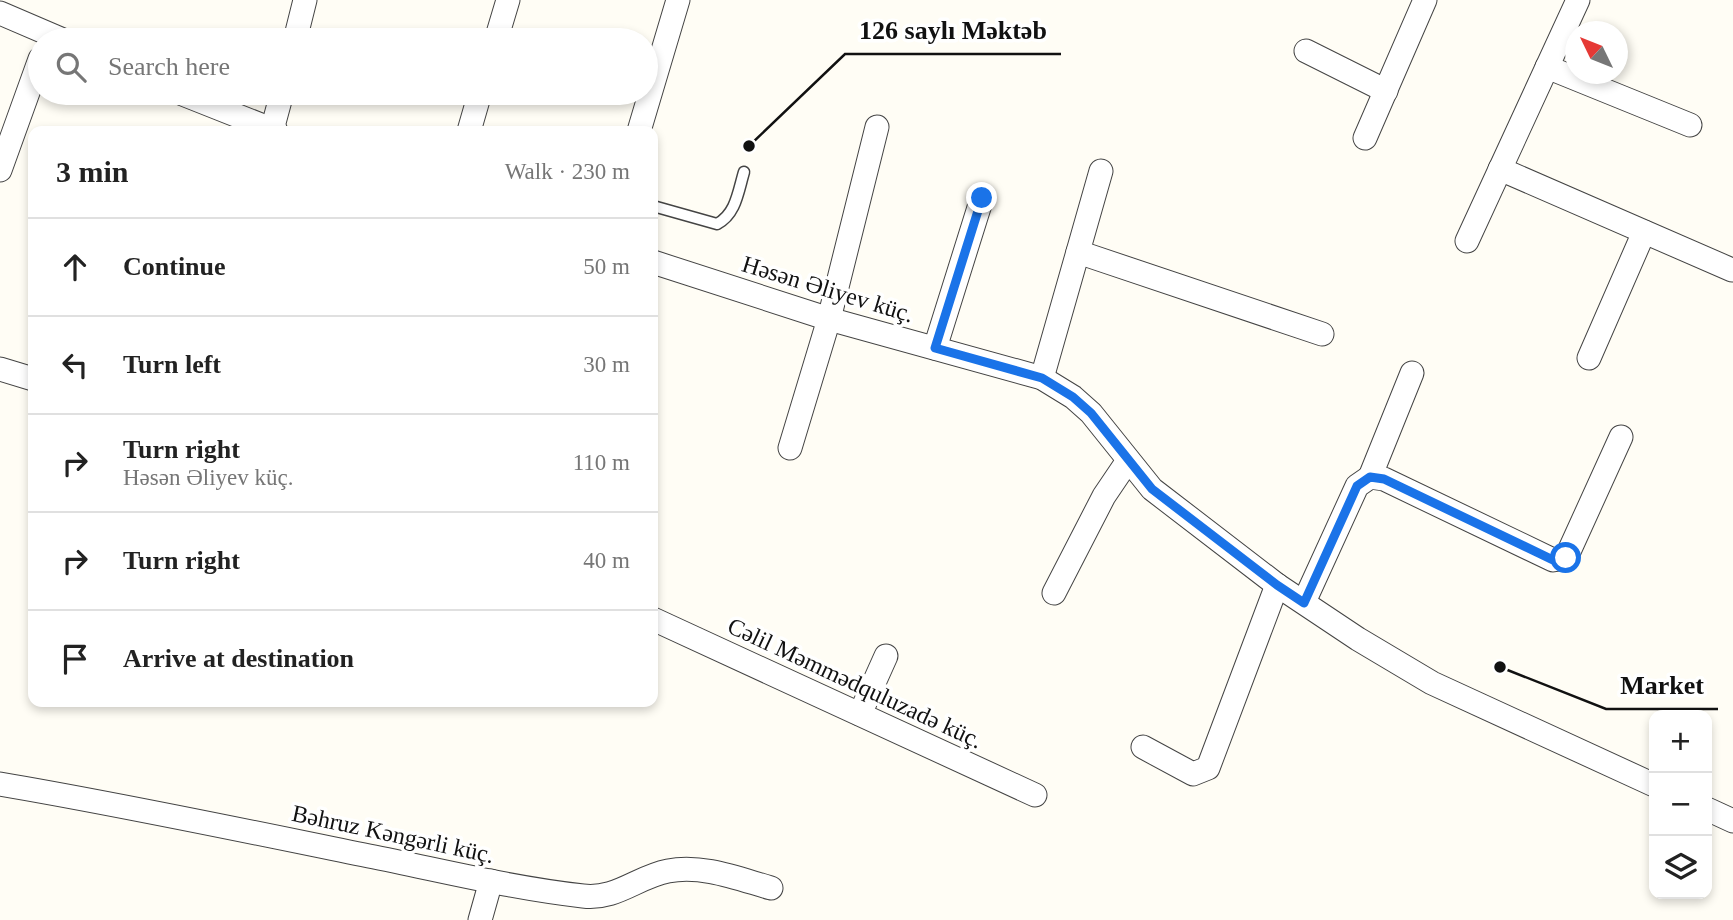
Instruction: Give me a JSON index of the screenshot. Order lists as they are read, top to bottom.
{
  "streets": {
    "street": ["Həsən Əliyev küç.", "Cəlil Məmmədquluzadə küç.", "Bəhruz Kəngərli küç."]
  },
  "places": ["126 saylı Məktəb", "Market"],
  "north": "top left",
  "page": {
    "search": "Search here",
    "heading": ["3 min", "Walk · 230 m"],
    "list": [
      ["Continue", "50 m"],
      ["Turn left", "30 m"],
      ["Turn right", "Həsən Əliyev küç.", "110 m"],
      ["Turn right", "40 m"],
      "Arrive at destination"
    ],
    "map_buttons": ["+", "−"]
  }
}
